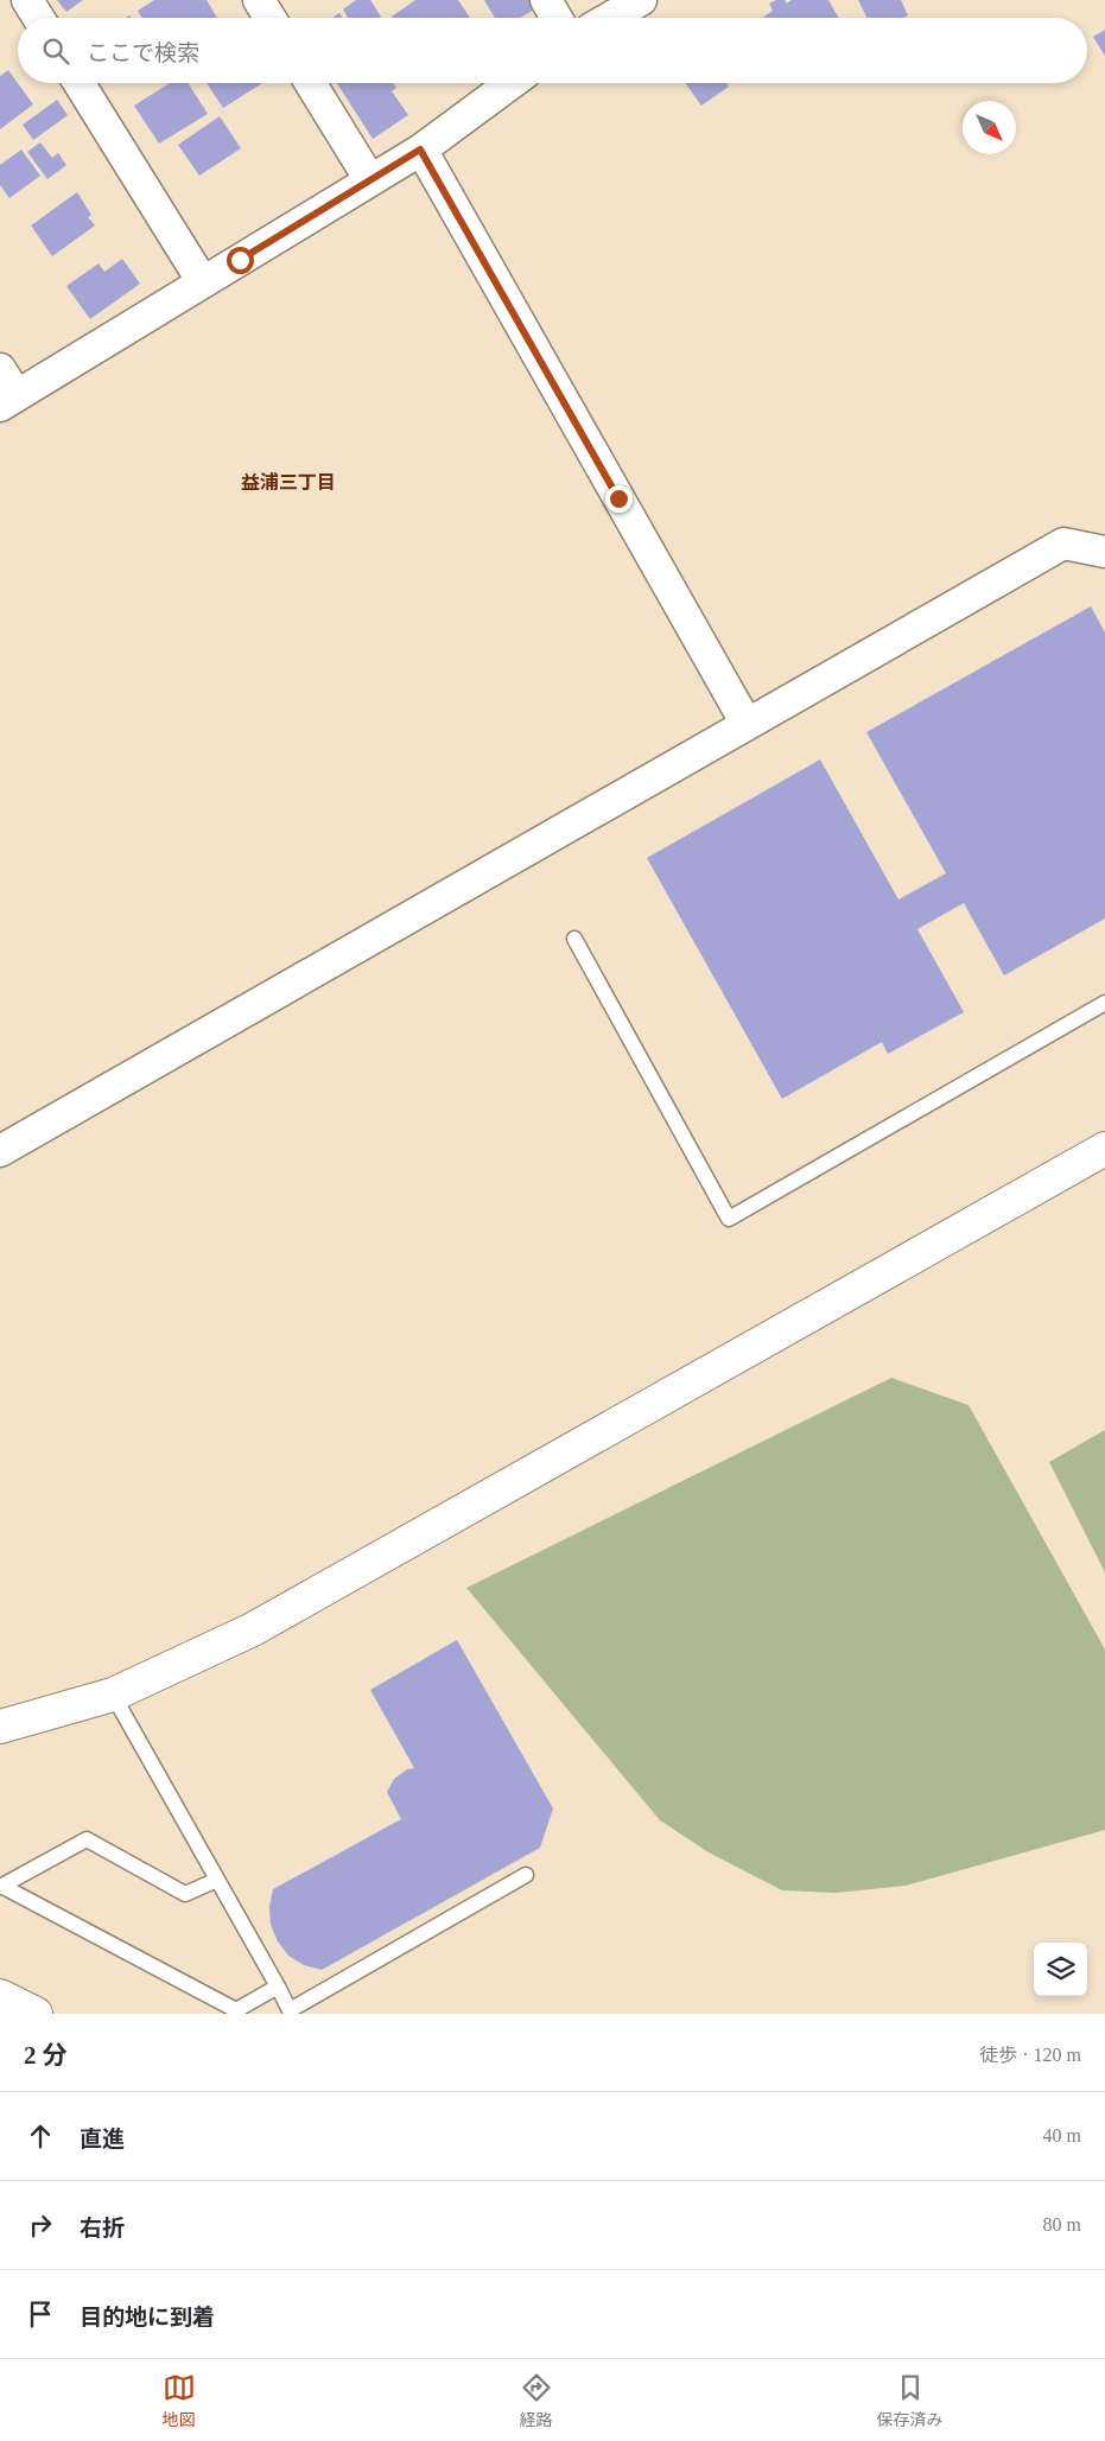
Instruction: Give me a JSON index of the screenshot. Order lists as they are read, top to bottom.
{
  "districts": ["益浦三丁目"],
  "north": "bottom right",
  "page": {
    "search": "ここで検索",
    "heading": ["2 分", "徒歩 · 120 m"],
    "list": [
      ["直進", "40 m"],
      ["右折", "80 m"],
      "目的地に到着"
    ],
    "nav": ["地図", "経路", "保存済み"]
  }
}
